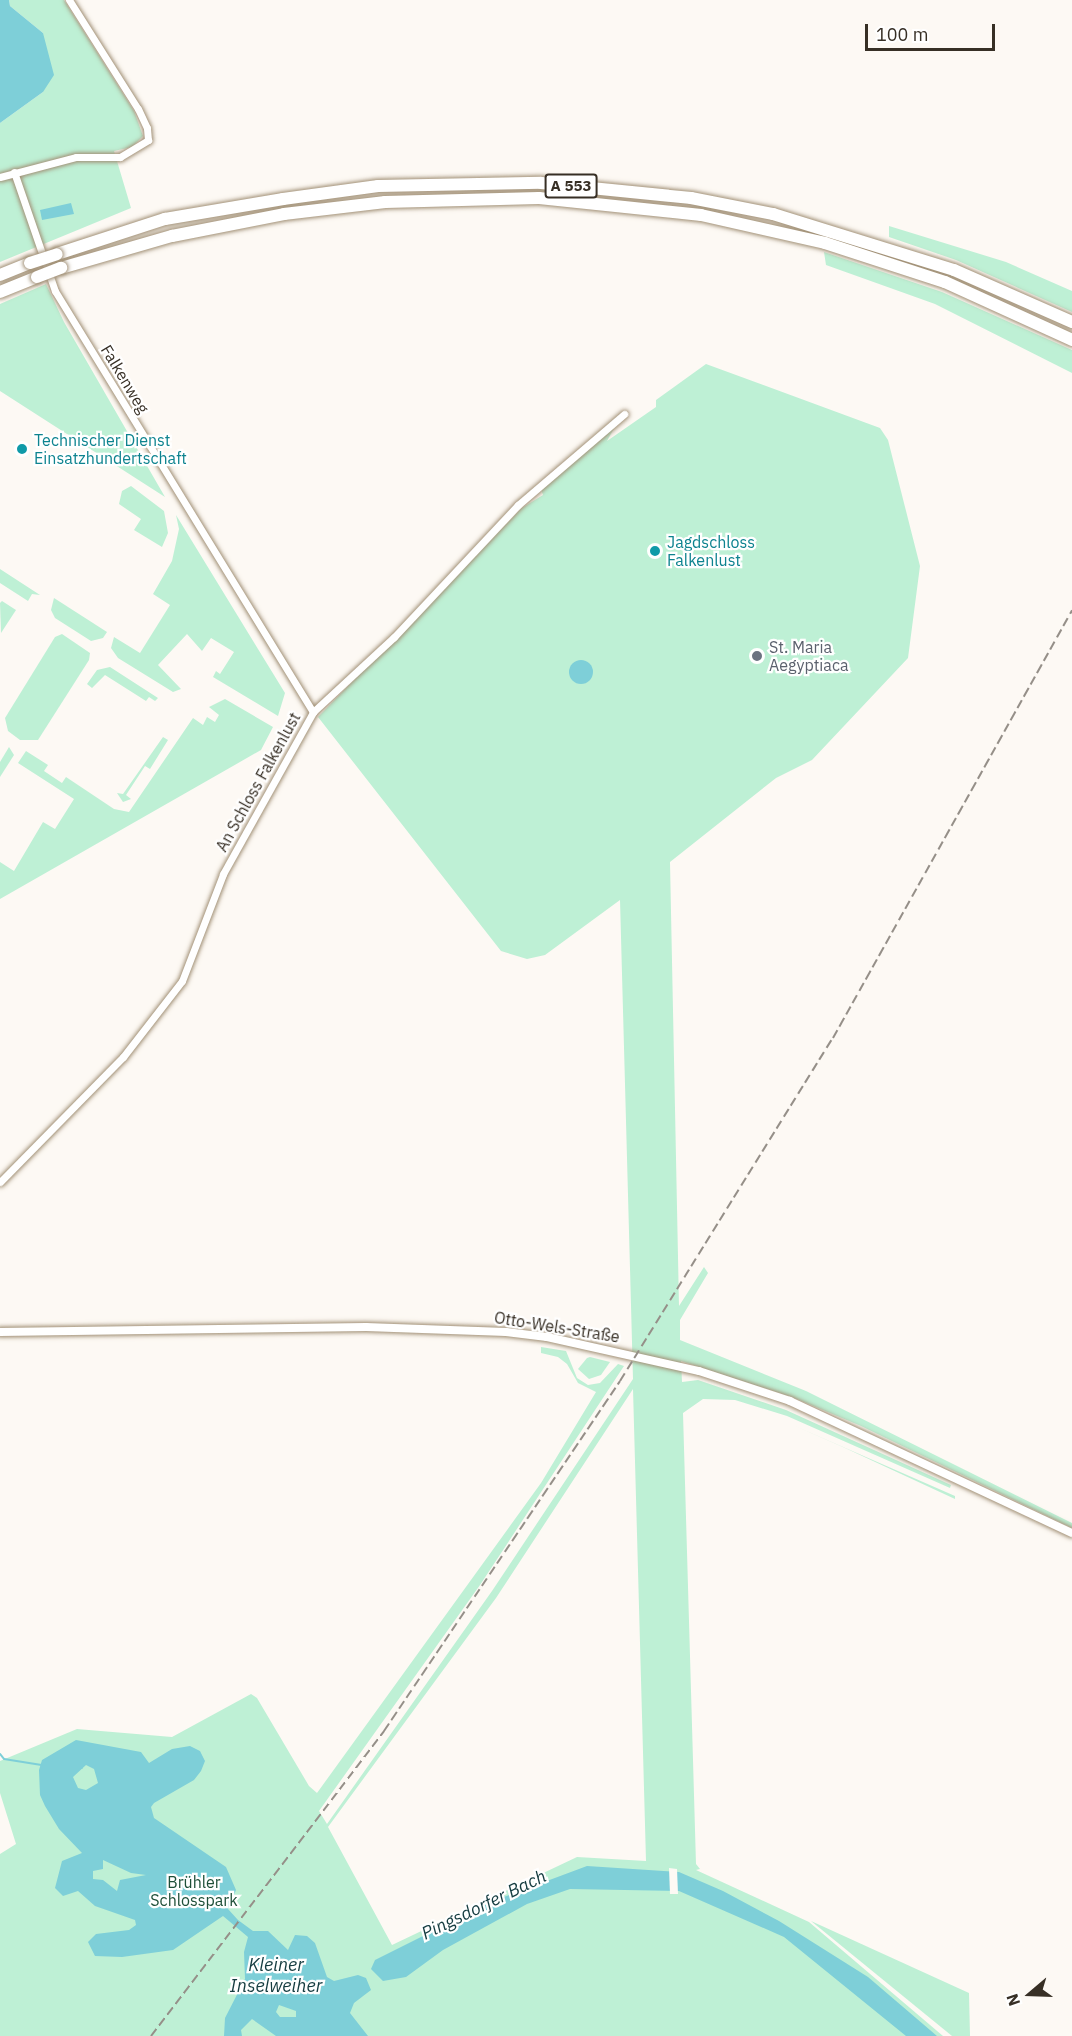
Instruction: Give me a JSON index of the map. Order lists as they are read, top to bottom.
{
  "streets": {
    "highway": ["A 553"],
    "street": ["Falkenweg", "An Schloss Falkenlust", "Otto-Wels-Straße"]
  },
  "crossings": [
    ["Falkenweg", "An Schloss Falkenlust"]
  ],
  "water": ["Pingsdorfer Bach", "Kleiner Inselweiher"],
  "parks": ["Brühler Schlosspark"],
  "places": ["Technischer Dienst Einsatzhundertschaft", "Jagdschloss Falkenlust", "St. Maria Aegyptiaca"],
  "scale_bar": "100 m",
  "north": "left"
}
